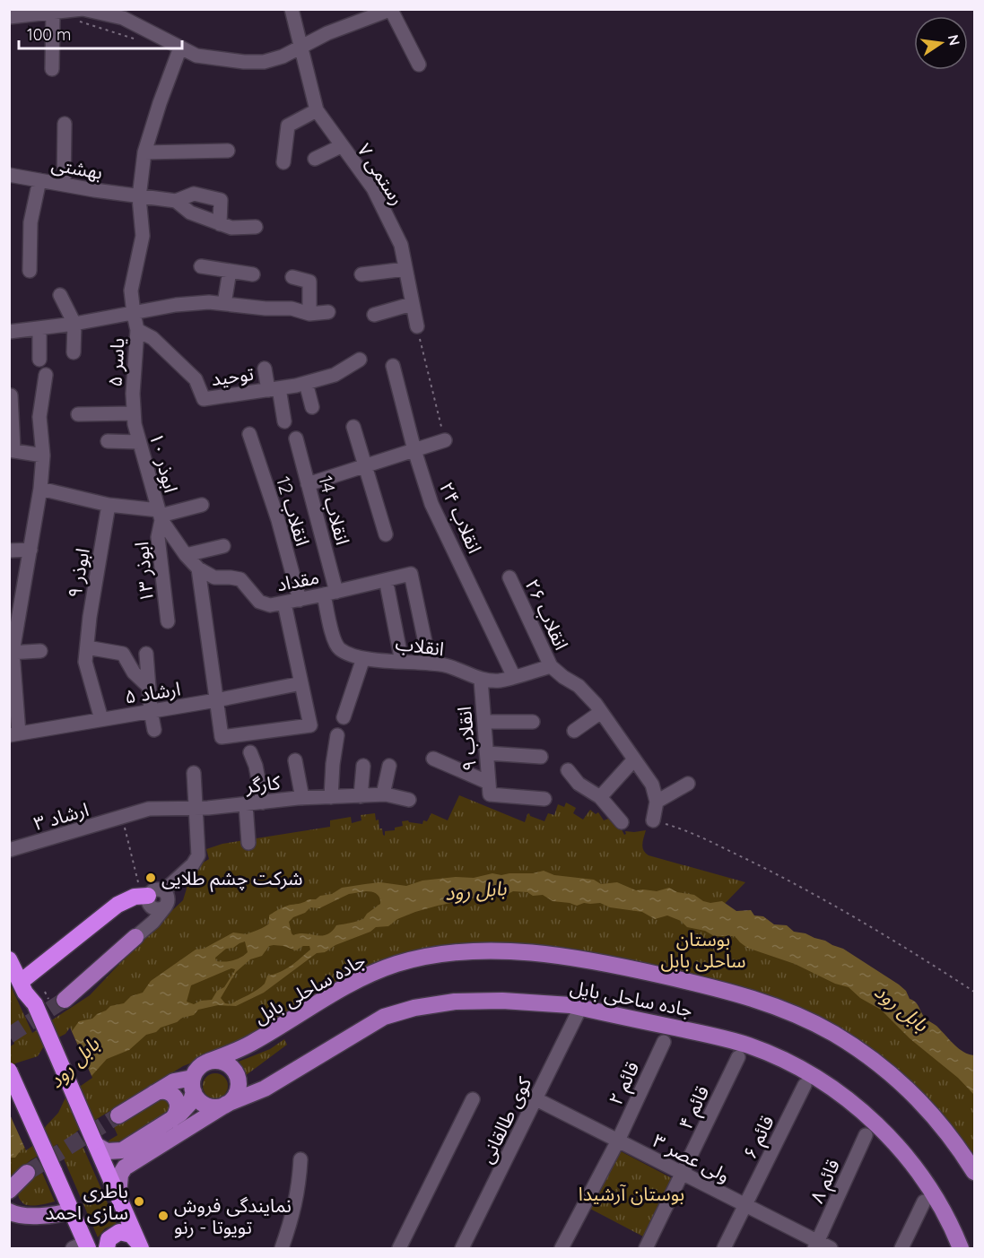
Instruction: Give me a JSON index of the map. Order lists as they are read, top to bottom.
{
  "streets": {
    "main road": ["جاده ساحلی بابل", "جاده ساحلی بایل"],
    "street": [
      "بهشتی",
      "رستمی ۷",
      "یاسر ۵",
      "توحید",
      "ابوذر ۱۰",
      "انقلاب 14",
      "انقلاب 12",
      "انقلاب ۲۴",
      "ابوذر ۱۳",
      "ابوذر ۹",
      "مقداد",
      "انقلاب ۲۶",
      "انقلاب",
      "ارشاد ۵",
      "انقلاب ۹",
      "کارگر",
      "ارشاد ۳",
      "قائم ۲",
      "قائم ۴",
      "کوی طالقانی",
      "قائم ۶",
      "ولی عصر ۳",
      "قائم ۸"
    ]
  },
  "crossings": [
    ["بهشتی", "یاسر ۵"],
    ["یاسر ۵", "توحید"],
    ["یاسر ۵", "ابوذر ۱۰"],
    ["ابوذر ۱۰", "ابوذر ۱۳"],
    ["ابوذر ۱۰", "مقداد"],
    ["انقلاب 14", "مقداد"],
    ["انقلاب 14", "انقلاب"],
    ["انقلاب 12", "مقداد"],
    ["انقلاب ۲۴", "انقلاب"],
    ["ابوذر ۱۳", "مقداد"],
    ["ابوذر ۹", "ارشاد ۵"],
    ["مقداد", "انقلاب"],
    ["انقلاب ۲۶", "انقلاب"],
    ["انقلاب", "انقلاب ۹"],
    ["کارگر", "ارشاد ۳"],
    ["جاده ساحلی بابل", "جاده ساحلی بایل"],
    ["جاده ساحلی بایل", "کوی طالقانی"],
    ["قائم ۲", "ولی عصر ۳"],
    ["قائم ۴", "ولی عصر ۳"],
    ["کوی طالقانی", "ولی عصر ۳"],
    ["قائم ۶", "ولی عصر ۳"],
    ["ولی عصر ۳", "قائم ۸"]
  ],
  "water": ["بابل رود"],
  "parks": ["بوستان ساحلی بابل", "بوستان آرشیدا"],
  "places": ["شرکت چشم طلایی", "باطری سازی احمد", "نمایندگی فروش تویوتا - رنو"],
  "scale_bar": "100 m",
  "north": "right"
}
